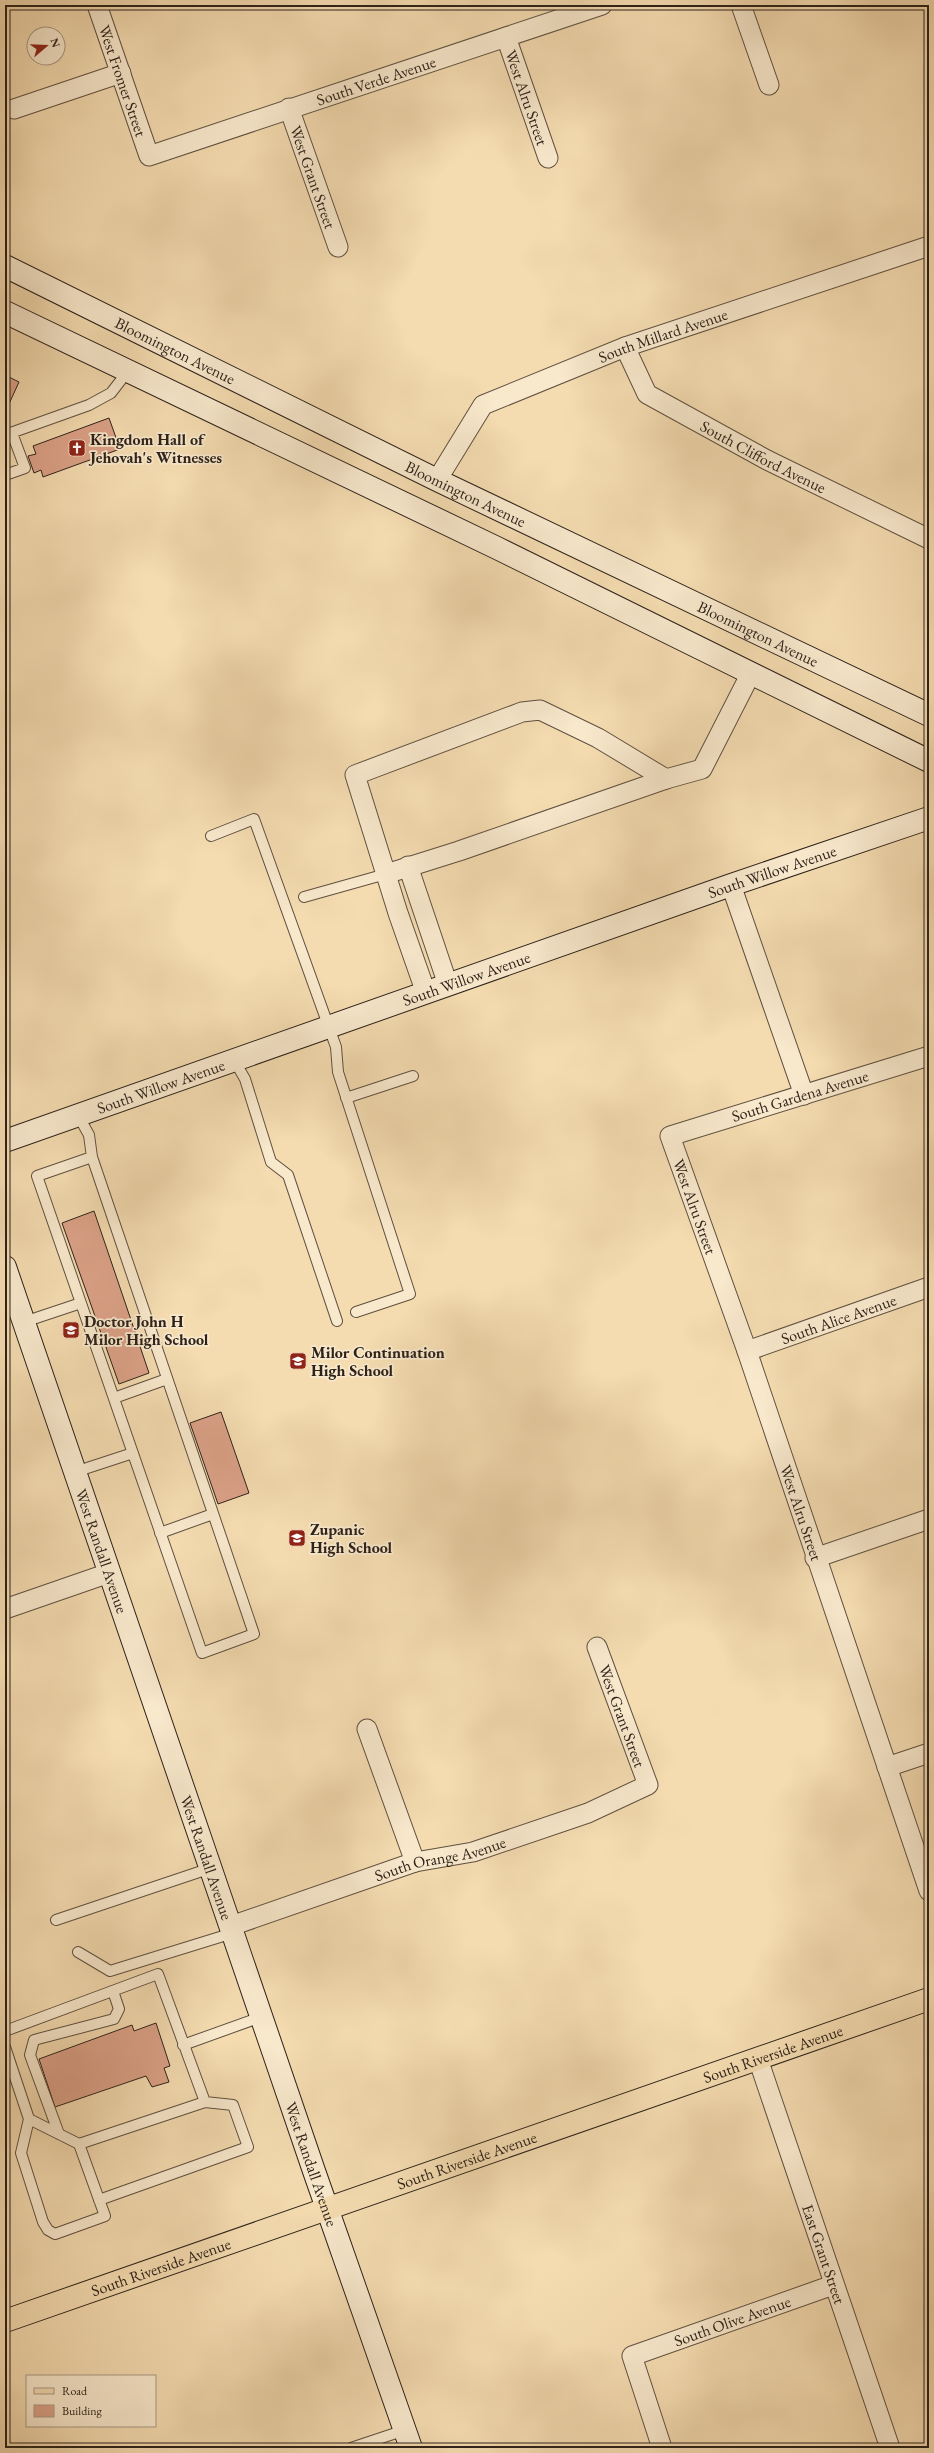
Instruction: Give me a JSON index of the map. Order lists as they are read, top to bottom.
{
  "streets": {
    "main road": ["South Riverside Avenue"],
    "street": [
      "South Verde Avenue",
      "West Fromer Street",
      "West Alru Street",
      "West Grant Street",
      "South Millard Avenue",
      "Bloomington Avenue",
      "South Clifford Avenue",
      "South Willow Avenue",
      "South Gardena Avenue",
      "South Alice Avenue",
      "West Randall Avenue",
      "South Orange Avenue",
      "East Grant Street",
      "South Olive Avenue"
    ]
  },
  "crossings": [
    ["South Verde Avenue", "West Fromer Street"],
    ["South Verde Avenue", "West Alru Street"],
    ["South Verde Avenue", "West Grant Street"],
    ["West Alru Street", "South Gardena Avenue"],
    ["West Alru Street", "South Alice Avenue"],
    ["West Grant Street", "South Orange Avenue"],
    ["South Millard Avenue", "Bloomington Avenue"],
    ["South Millard Avenue", "South Clifford Avenue"],
    ["West Randall Avenue", "South Orange Avenue"],
    ["West Randall Avenue", "South Riverside Avenue"],
    ["South Riverside Avenue", "East Grant Street"],
    ["East Grant Street", "South Olive Avenue"]
  ],
  "places": {
    "church": ["Kingdom Hall of Jehovah's Witnesses"],
    "school or university": ["Doctor John H Milor High School", "Milor Continuation High School", "Zupanic High School"]
  },
  "legend": ["Road", "Building"],
  "north": "right"
}
